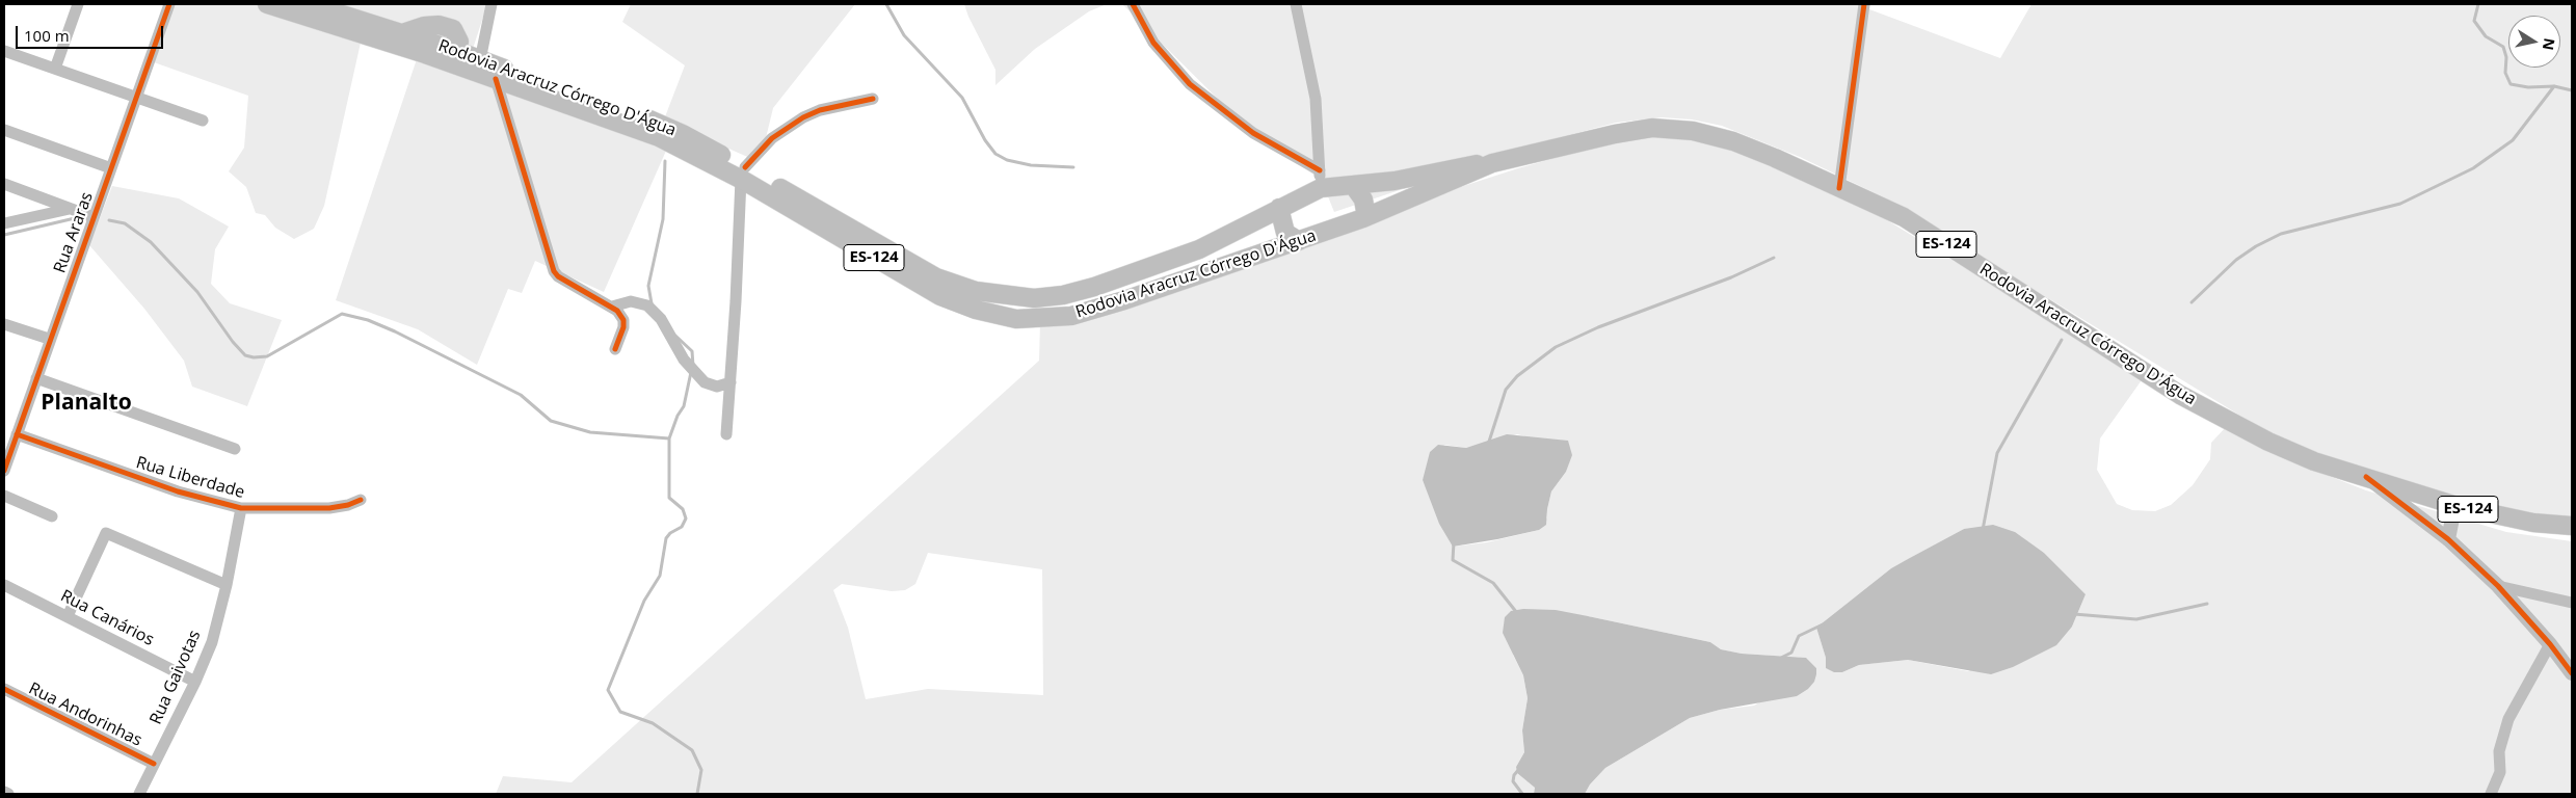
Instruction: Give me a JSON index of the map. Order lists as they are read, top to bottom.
{
  "streets": {
    "main road": ["Rodovia Aracruz Córrego D'Água", "ES-124"],
    "street": [
      "Rua Araras",
      "Rua Liberdade",
      "Rua Canários",
      "Rua Gaivotas",
      "Rua Andorinhas"
    ]
  },
  "crossings": [
    ["Rua Araras", "Rua Liberdade"],
    ["Rua Liberdade", "Rua Gaivotas"],
    ["Rua Canários", "Rua Gaivotas"],
    ["Rua Gaivotas", "Rua Andorinhas"]
  ],
  "districts": ["Planalto"],
  "scale_bar": "100 m",
  "north": "right"
}
